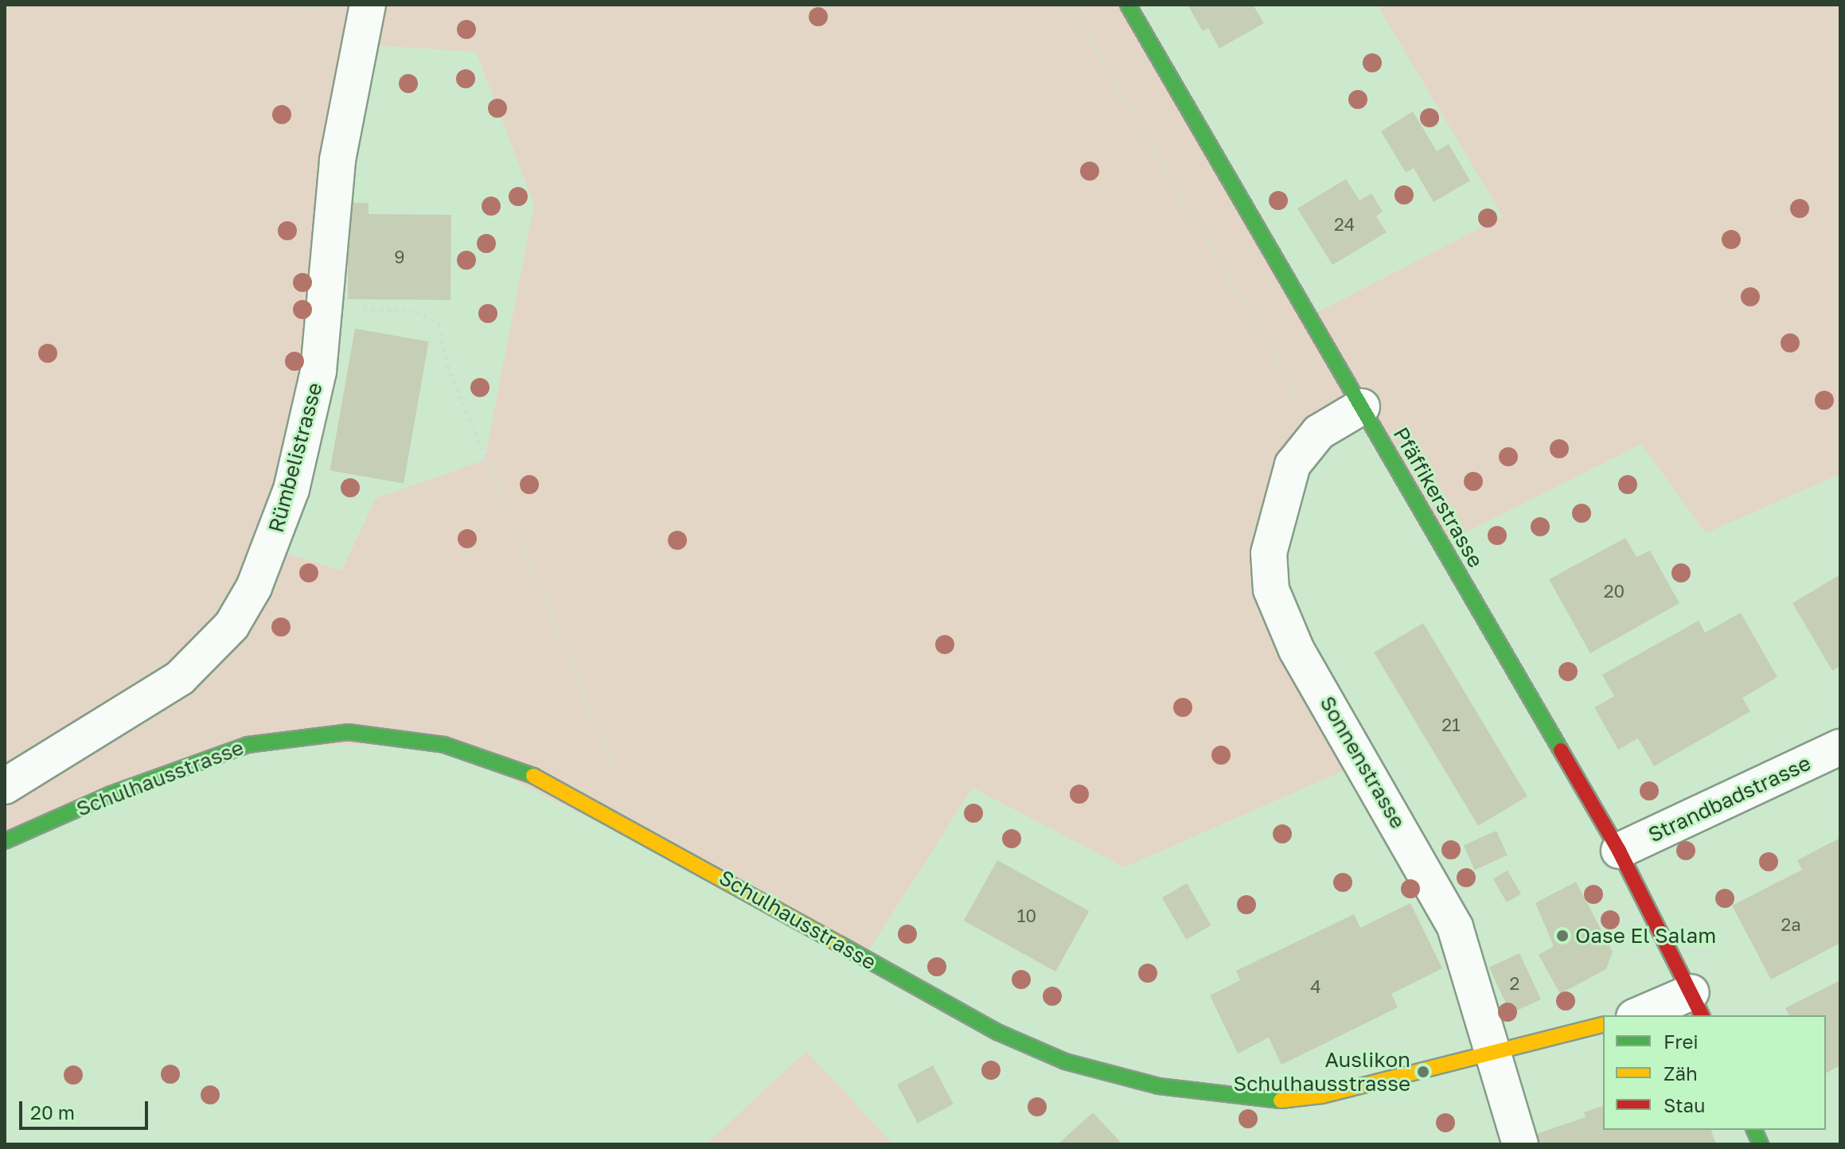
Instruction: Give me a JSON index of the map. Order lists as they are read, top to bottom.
{
  "streets": {
    "street": [
      "Rümbelistrasse",
      "Pfäffikerstrasse",
      "Sonnenstrasse",
      "Schulhausstrasse",
      "Strandbadstrasse"
    ]
  },
  "crossings": [
    ["Pfäffikerstrasse", "Sonnenstrasse"],
    ["Pfäffikerstrasse", "Strandbadstrasse"],
    ["Sonnenstrasse", "Schulhausstrasse"]
  ],
  "places": ["Oase El Salam", "Auslikon Schulhausstrasse"],
  "house_numbers": [
    "24",
    "9",
    "20",
    "21",
    "10",
    "2a",
    "2",
    "4"
  ],
  "legend": ["Frei", "Zäh", "Stau"],
  "scale_bar": "20 m"
}
